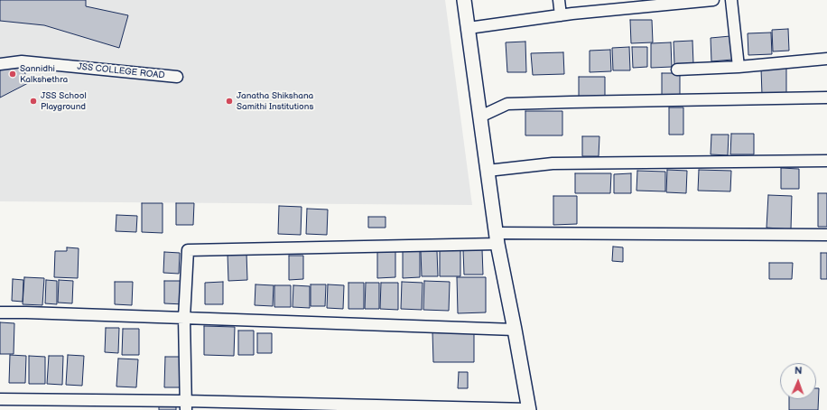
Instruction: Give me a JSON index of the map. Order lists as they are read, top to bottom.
{
  "streets": {
    "street": ["JSS COLLEGE ROAD"]
  },
  "places": ["Sannidhi Kalkshethra", "JSS School Playground", "Janatha Shikshana Samithi Institutions"],
  "north": "top"
}
